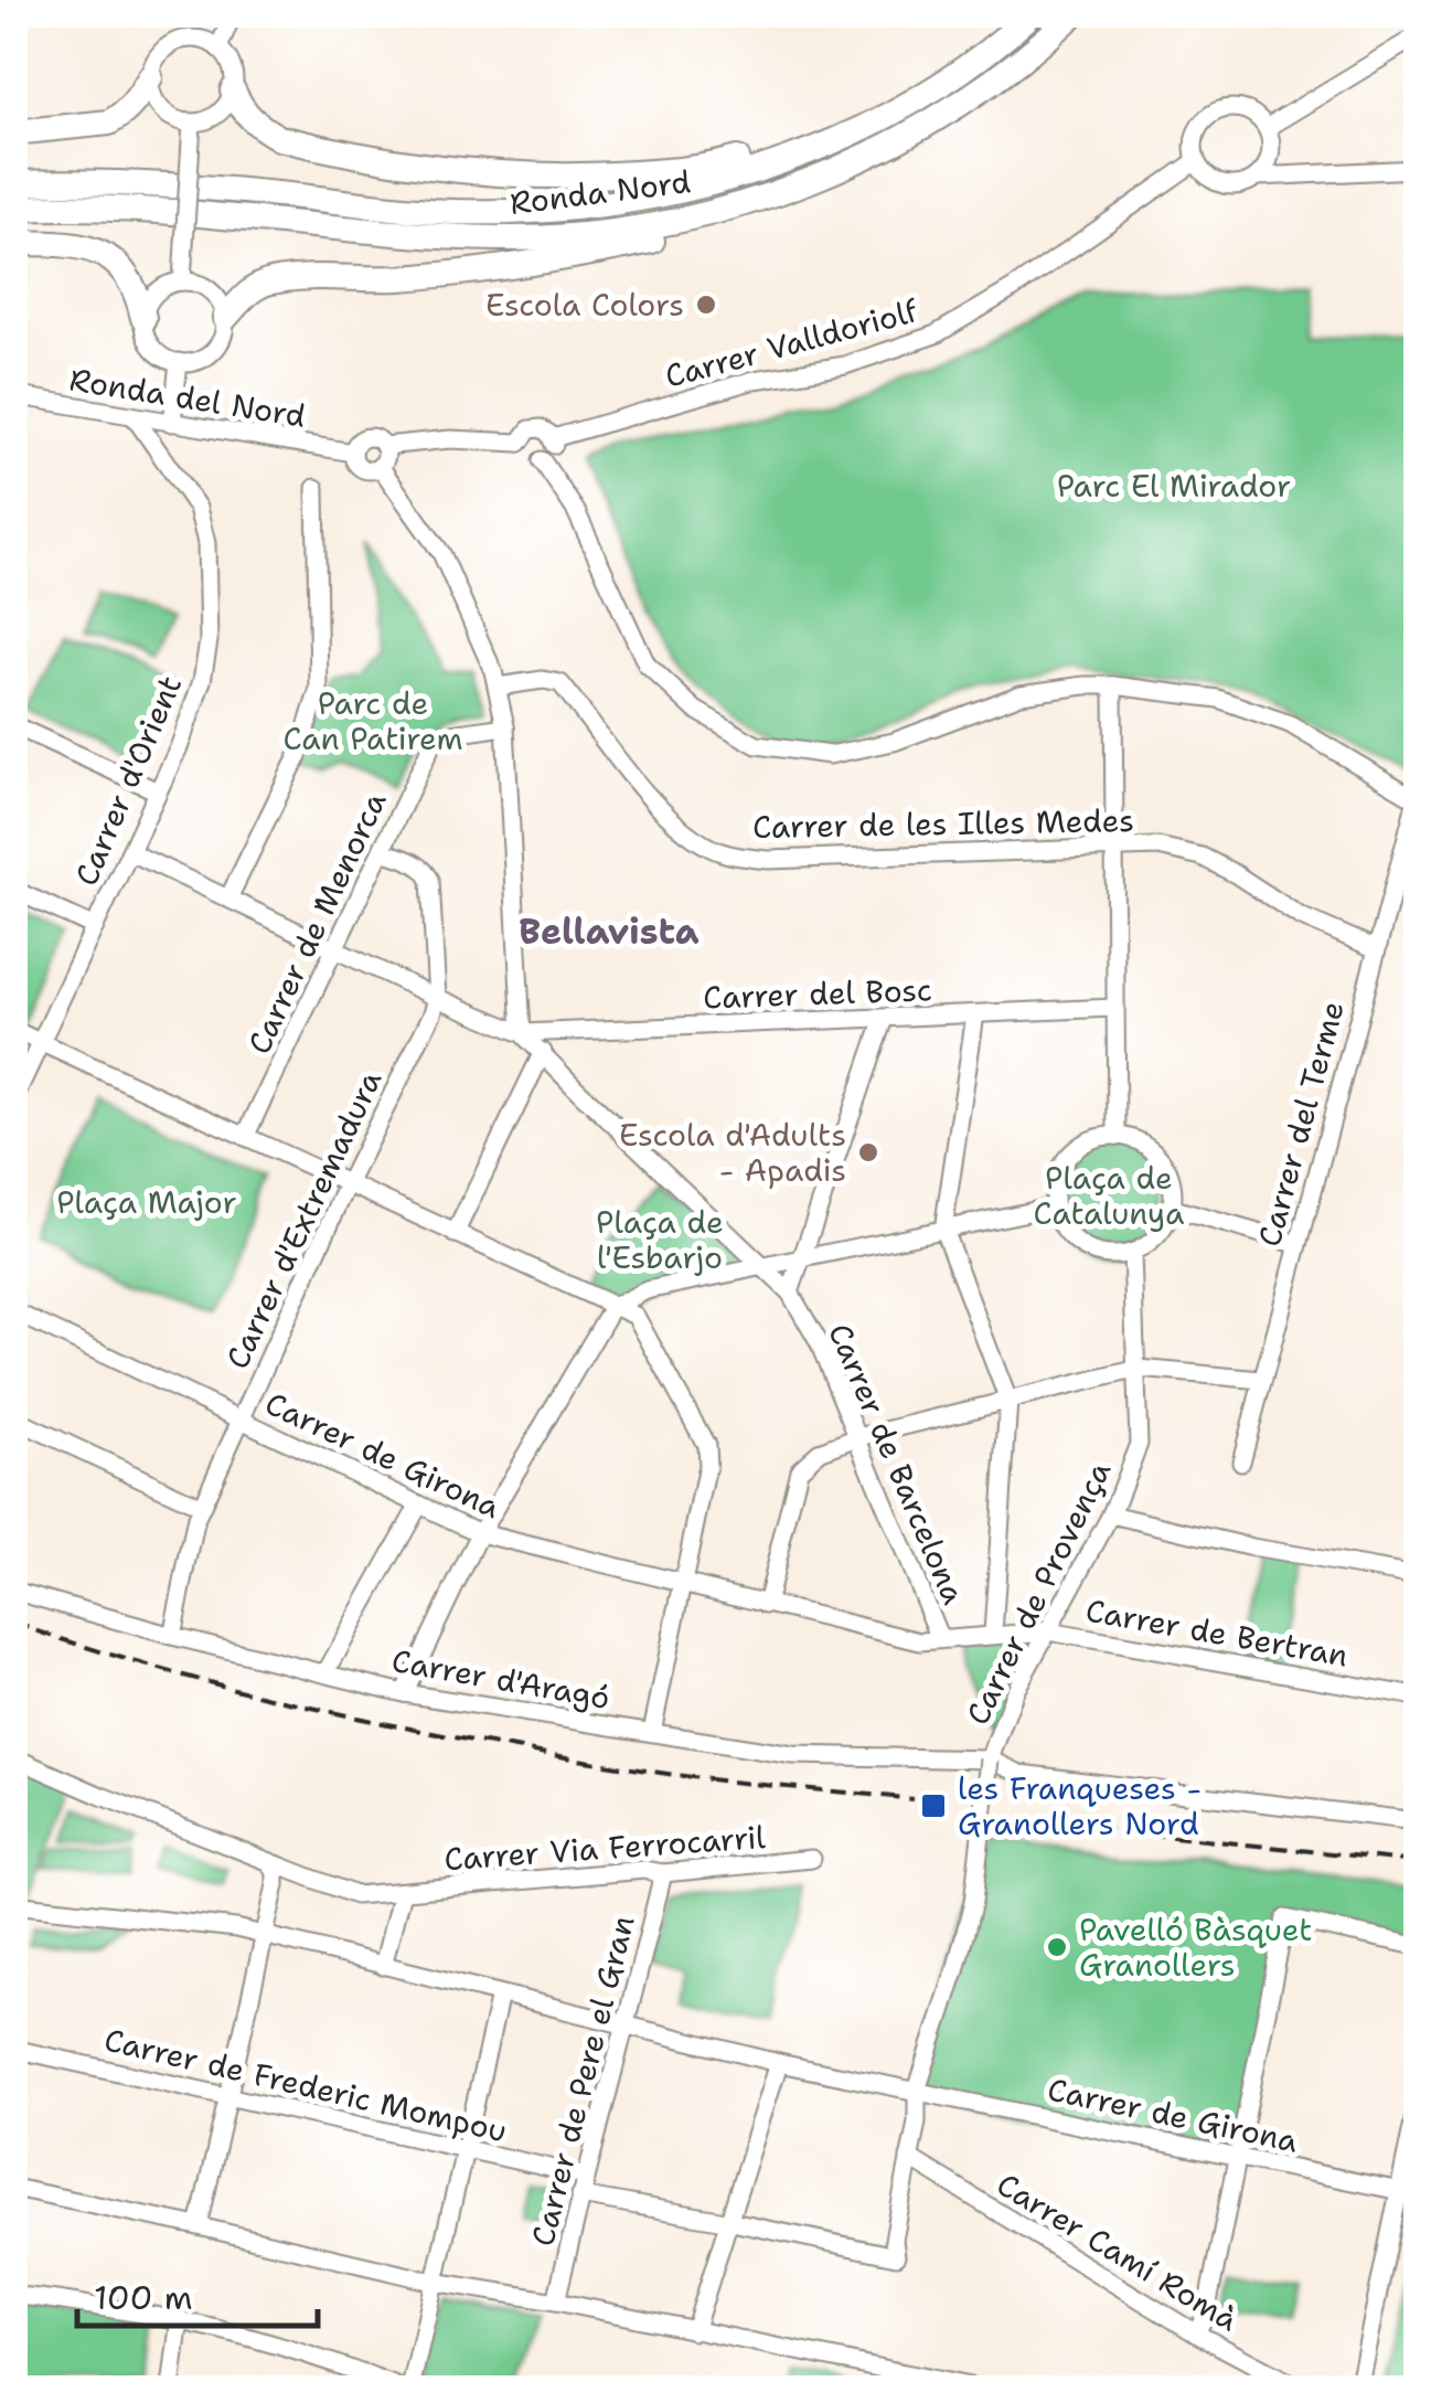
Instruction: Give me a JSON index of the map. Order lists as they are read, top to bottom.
{
  "streets": {
    "highway": ["Ronda Nord"],
    "street": [
      "Carrer Valldoriolf",
      "Ronda del Nord",
      "Carrer d'Orient",
      "Carrer de les Illes Medes",
      "Carrer de Menorca",
      "Carrer del Bosc",
      "Carrer del Terme",
      "Carrer d'Extremadura",
      "Carrer de Girona",
      "Carrer de Barcelona",
      "Carrer de Provença",
      "Carrer de Bertran",
      "Carrer d'Aragó",
      "Carrer Via Ferrocarril",
      "Carrer de Pere el Gran",
      "Carrer de Frederic Mompou",
      "Carrer Camí Romà"
    ]
  },
  "crossings": [
    ["Ronda del Nord", "Carrer d'Orient"],
    ["Carrer de les Illes Medes", "Carrer del Terme"],
    ["Carrer de Menorca", "Carrer d'Extremadura"],
    ["Carrer del Bosc", "Carrer de Barcelona"],
    ["Carrer d'Extremadura", "Carrer de Girona"],
    ["Carrer d'Extremadura", "Carrer d'Aragó"],
    ["Carrer de Girona", "Carrer de Barcelona"],
    ["Carrer de Girona", "Carrer de Bertran"],
    ["Carrer de Girona", "Carrer de Pere el Gran"],
    ["Carrer de Barcelona", "Carrer de Bertran"],
    ["Carrer de Provença", "Carrer de Bertran"],
    ["Carrer de Provença", "Carrer d'Aragó"],
    ["Carrer Via Ferrocarril", "Carrer de Pere el Gran"],
    ["Carrer de Pere el Gran", "Carrer de Frederic Mompou"]
  ],
  "districts": ["Bellavista"],
  "parks": [
    "Parc El Mirador",
    "Parc de Can Patirem",
    "Plaça de Catalunya",
    "Plaça Major",
    "Plaça de l'Esbarjo"
  ],
  "places": {
    "other": ["Escola Colors", "Escola d'Adults - Apadis", "Pavelló Bàsquet Granollers"],
    "transit": ["les Franqueses - Granollers Nord"]
  },
  "scale_bar": "100 m"
}
